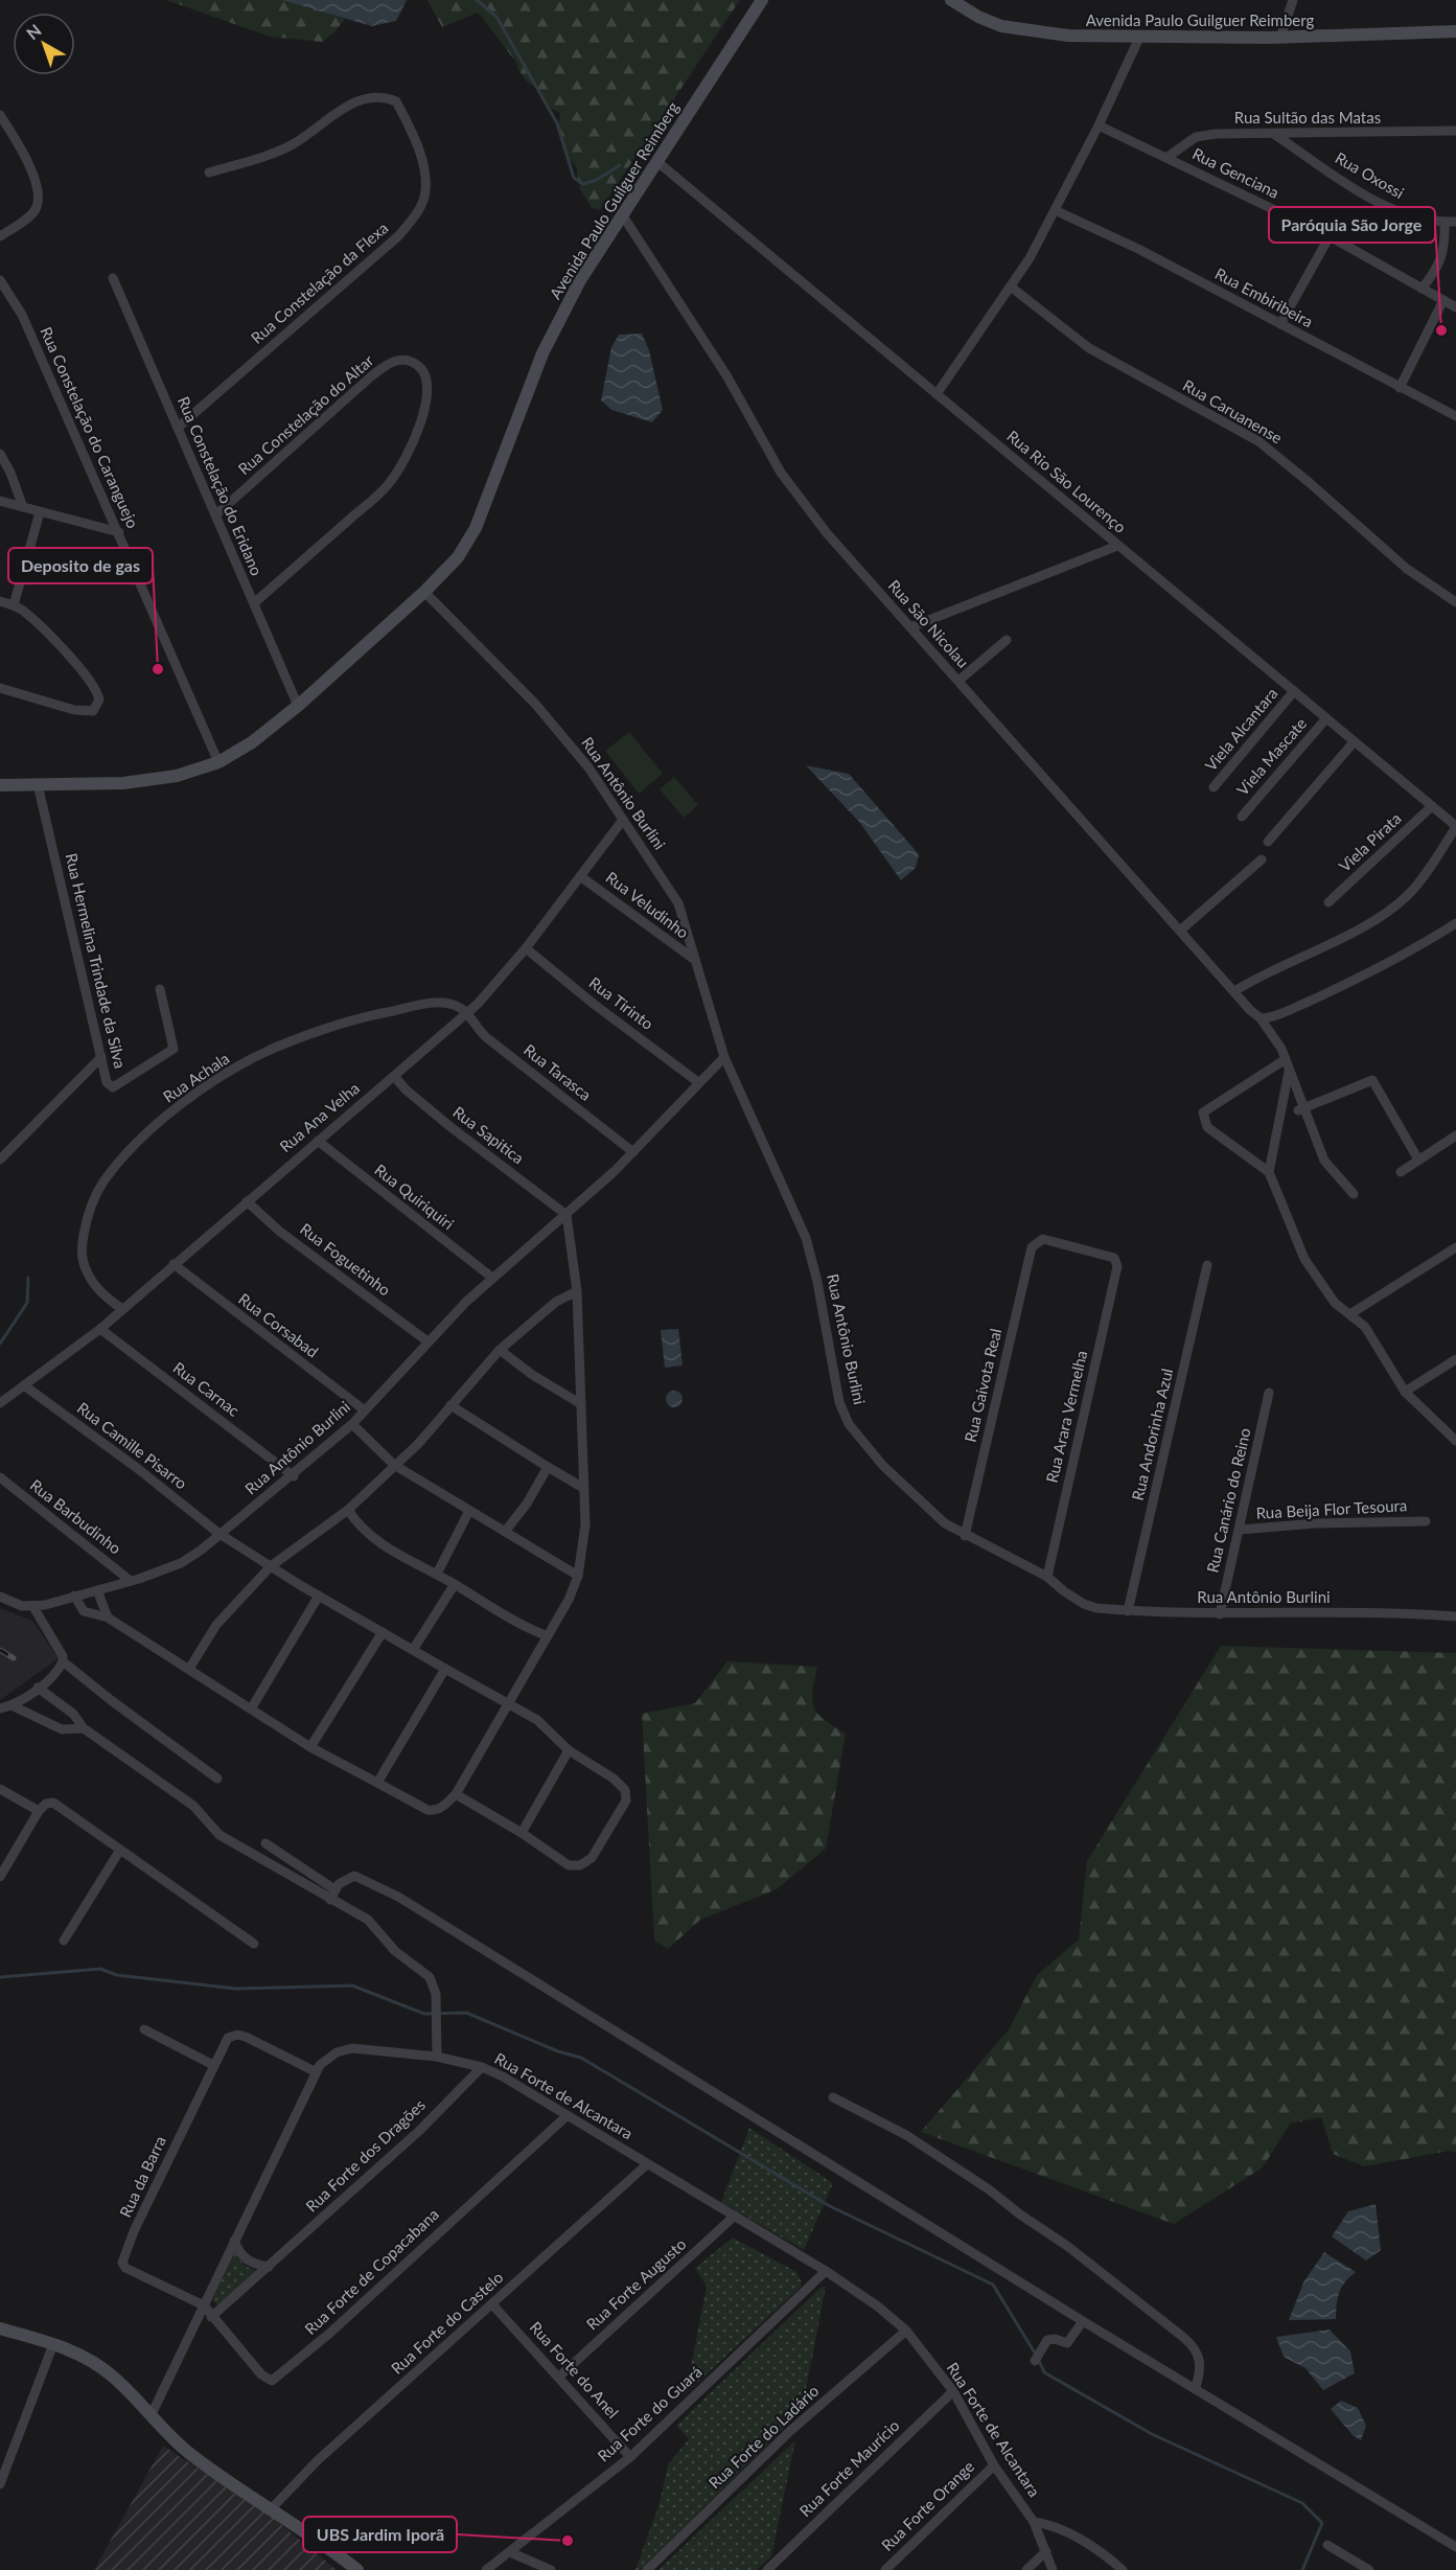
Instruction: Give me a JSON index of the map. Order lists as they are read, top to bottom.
{
  "streets": {
    "main road": ["Avenida Paulo Guilguer Reimberg"],
    "street": [
      "Rua Sultão das Matas",
      "Rua Genciana",
      "Rua Oxossi",
      "Rua Constelação da Flexa",
      "Rua Embiribeira",
      "Rua Caruanense",
      "Rua Constelação do Altar",
      "Rua Constelação do Caranguejo",
      "Rua Rio São Lourenço",
      "Rua Constelação do Eridano",
      "Rua São Nicolau",
      "Viela Alcantara",
      "Viela Mascate",
      "Rua Antônio Burlini",
      "Viela Pirata",
      "Rua Veludinho",
      "Rua Hermelina Trindade da Silva",
      "Rua Tirinto",
      "Rua Tarasca",
      "Rua Achala",
      "Rua Ana Velha",
      "Rua Sapitica",
      "Rua Quiriquiri",
      "Rua Foguetinho",
      "Rua Corsabad",
      "Rua Gaivota Real",
      "Rua Carnac",
      "Rua Arara Vermelha",
      "Rua Andorinha Azul",
      "Rua Camille Pisarro",
      "Rua Canário do Reino",
      "Rua Beija Flor Tesoura",
      "Rua Barbudinho",
      "Rua Forte de Alcantara",
      "Rua Forte dos Dragões",
      "Rua da Barra",
      "Rua Forte de Copacabana",
      "Rua Forte Augusto",
      "Rua Forte do Castelo",
      "Rua Forte do Anel",
      "Rua Forte do Guará",
      "Rua Forte do Ladário",
      "Rua Forte Maurício",
      "Rua Forte Orange"
    ]
  },
  "crossings": [
    ["Avenida Paulo Guilguer Reimberg", "Rua Constelação do Caranguejo"],
    ["Avenida Paulo Guilguer Reimberg", "Rua Rio São Lourenço"],
    ["Avenida Paulo Guilguer Reimberg", "Rua Constelação do Eridano"],
    ["Avenida Paulo Guilguer Reimberg", "Rua São Nicolau"],
    ["Avenida Paulo Guilguer Reimberg", "Rua Antônio Burlini"],
    ["Avenida Paulo Guilguer Reimberg", "Rua Hermelina Trindade da Silva"],
    ["Rua Sultão das Matas", "Rua Genciana"],
    ["Rua Sultão das Matas", "Rua Oxossi"],
    ["Rua Constelação da Flexa", "Rua Constelação do Eridano"],
    ["Rua Constelação do Altar", "Rua Constelação do Eridano"],
    ["Rua Rio São Lourenço", "Viela Alcantara"],
    ["Rua Rio São Lourenço", "Viela Mascate"],
    ["Rua Rio São Lourenço", "Viela Pirata"],
    ["Rua Antônio Burlini", "Rua Veludinho"],
    ["Rua Antônio Burlini", "Rua Tirinto"],
    ["Rua Antônio Burlini", "Rua Tarasca"],
    ["Rua Antônio Burlini", "Rua Ana Velha"],
    ["Rua Antônio Burlini", "Rua Sapitica"],
    ["Rua Antônio Burlini", "Rua Quiriquiri"],
    ["Rua Antônio Burlini", "Rua Foguetinho"],
    ["Rua Antônio Burlini", "Rua Corsabad"],
    ["Rua Antônio Burlini", "Rua Gaivota Real"],
    ["Rua Antônio Burlini", "Rua Carnac"],
    ["Rua Antônio Burlini", "Rua Arara Vermelha"],
    ["Rua Antônio Burlini", "Rua Andorinha Azul"],
    ["Rua Antônio Burlini", "Rua Camille Pisarro"],
    ["Rua Antônio Burlini", "Rua Canário do Reino"],
    ["Rua Antônio Burlini", "Rua Barbudinho"],
    ["Rua Veludinho", "Rua Ana Velha"],
    ["Rua Tirinto", "Rua Ana Velha"],
    ["Rua Tarasca", "Rua Achala"],
    ["Rua Tarasca", "Rua Ana Velha"],
    ["Rua Achala", "Rua Ana Velha"],
    ["Rua Ana Velha", "Rua Sapitica"],
    ["Rua Ana Velha", "Rua Quiriquiri"],
    ["Rua Ana Velha", "Rua Foguetinho"],
    ["Rua Ana Velha", "Rua Corsabad"],
    ["Rua Ana Velha", "Rua Carnac"],
    ["Rua Ana Velha", "Rua Camille Pisarro"],
    ["Rua Gaivota Real", "Rua Arara Vermelha"],
    ["Rua Canário do Reino", "Rua Beija Flor Tesoura"],
    ["Rua Forte de Alcantara", "Rua Forte dos Dragões"],
    ["Rua Forte de Alcantara", "Rua da Barra"],
    ["Rua Forte de Alcantara", "Rua Forte de Copacabana"],
    ["Rua Forte de Alcantara", "Rua Forte Augusto"],
    ["Rua Forte de Alcantara", "Rua Forte do Castelo"],
    ["Rua Forte de Alcantara", "Rua Forte do Guará"],
    ["Rua Forte de Alcantara", "Rua Forte do Ladário"],
    ["Rua Forte de Alcantara", "Rua Forte Maurício"],
    ["Rua Forte de Alcantara", "Rua Forte Orange"],
    ["Rua Forte dos Dragões", "Rua Forte de Copacabana"],
    ["Rua da Barra", "Rua Forte de Copacabana"],
    ["Rua Forte Augusto", "Rua Forte do Anel"],
    ["Rua Forte do Castelo", "Rua Forte do Anel"],
    ["Rua Forte do Anel", "Rua Forte do Guará"]
  ],
  "places": ["Paróquia São Jorge", "Deposito de gas", "UBS Jardim Iporã"],
  "north": "top left"
}
